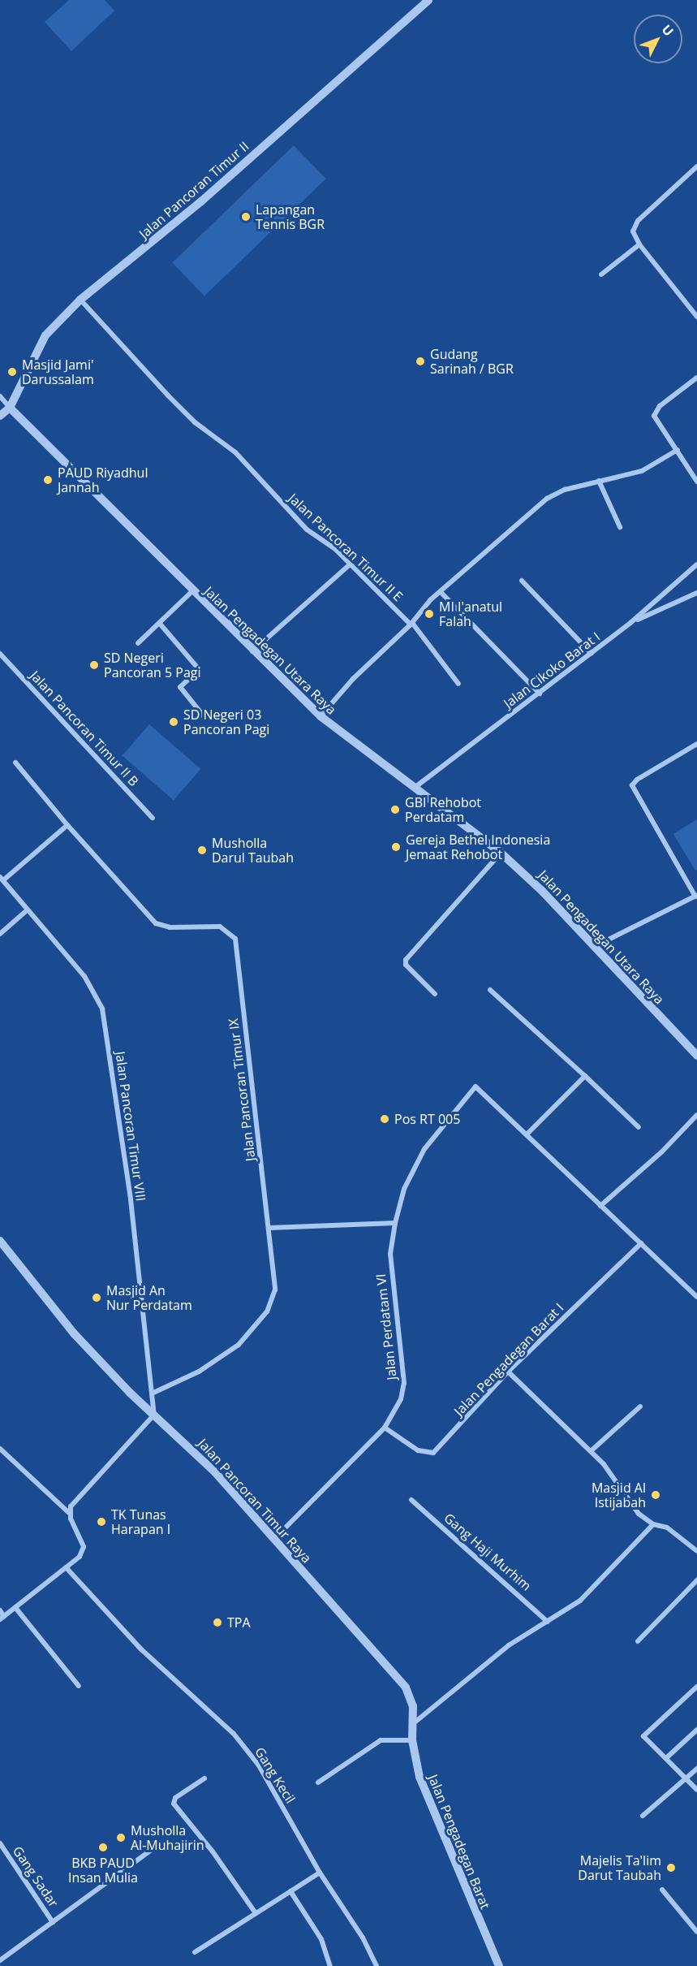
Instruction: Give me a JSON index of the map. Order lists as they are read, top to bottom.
{
  "streets": {
    "street": [
      "Jalan Pancoran Timur II",
      "Jalan Pancoran Timur II E",
      "Jalan Pengadegan Utara Raya",
      "Jalan Cikoko Barat I",
      "Jalan Pancoran Timur II B",
      "Jalan Pancoran Timur IX",
      "Jalan Pancoran Timur VIII",
      "Jalan Perdatam VI",
      "Jalan Pengadegan Barat I",
      "Jalan Pancoran Timur Raya",
      "Gang Haji Murhim",
      "Gang Kecil",
      "Jalan Pengadegan Barat",
      "Gang Sadar"
    ]
  },
  "crossings": [
    ["Jalan Pancoran Timur II", "Jalan Pancoran Timur II E"],
    ["Jalan Pancoran Timur II", "Jalan Pengadegan Utara Raya"],
    ["Jalan Pengadegan Utara Raya", "Jalan Cikoko Barat I"],
    ["Jalan Pancoran Timur IX", "Jalan Pancoran Timur VIII"],
    ["Jalan Pancoran Timur VIII", "Jalan Pancoran Timur Raya"],
    ["Jalan Perdatam VI", "Jalan Pengadegan Barat I"],
    ["Jalan Perdatam VI", "Jalan Pancoran Timur Raya"],
    ["Jalan Pancoran Timur Raya", "Jalan Pengadegan Barat"]
  ],
  "places": [
    "Lapangan Tennis BGR",
    "Gudang Sarinah / BGR",
    "Masjid Jami' Darussalam",
    "PAUD Riyadhul Jannah",
    "MI I'anatul Falah",
    "SD Negeri Pancoran 5 Pagi",
    "SD Negeri 03 Pancoran Pagi",
    "GBI Rehobot Perdatam",
    "Gereja Bethel Indonesia Jemaat Rehobot",
    "Musholla Darul Taubah",
    "Pos RT 005",
    "Masjid An Nur Perdatam",
    "Masjid Al Istijabah",
    "TK Tunas Harapan I",
    "TPA",
    "Musholla Al-Muhajirin",
    "BKB PAUD Insan Mulia",
    "Majelis Ta'lim Darut Taubah"
  ],
  "north": "top right"
}
